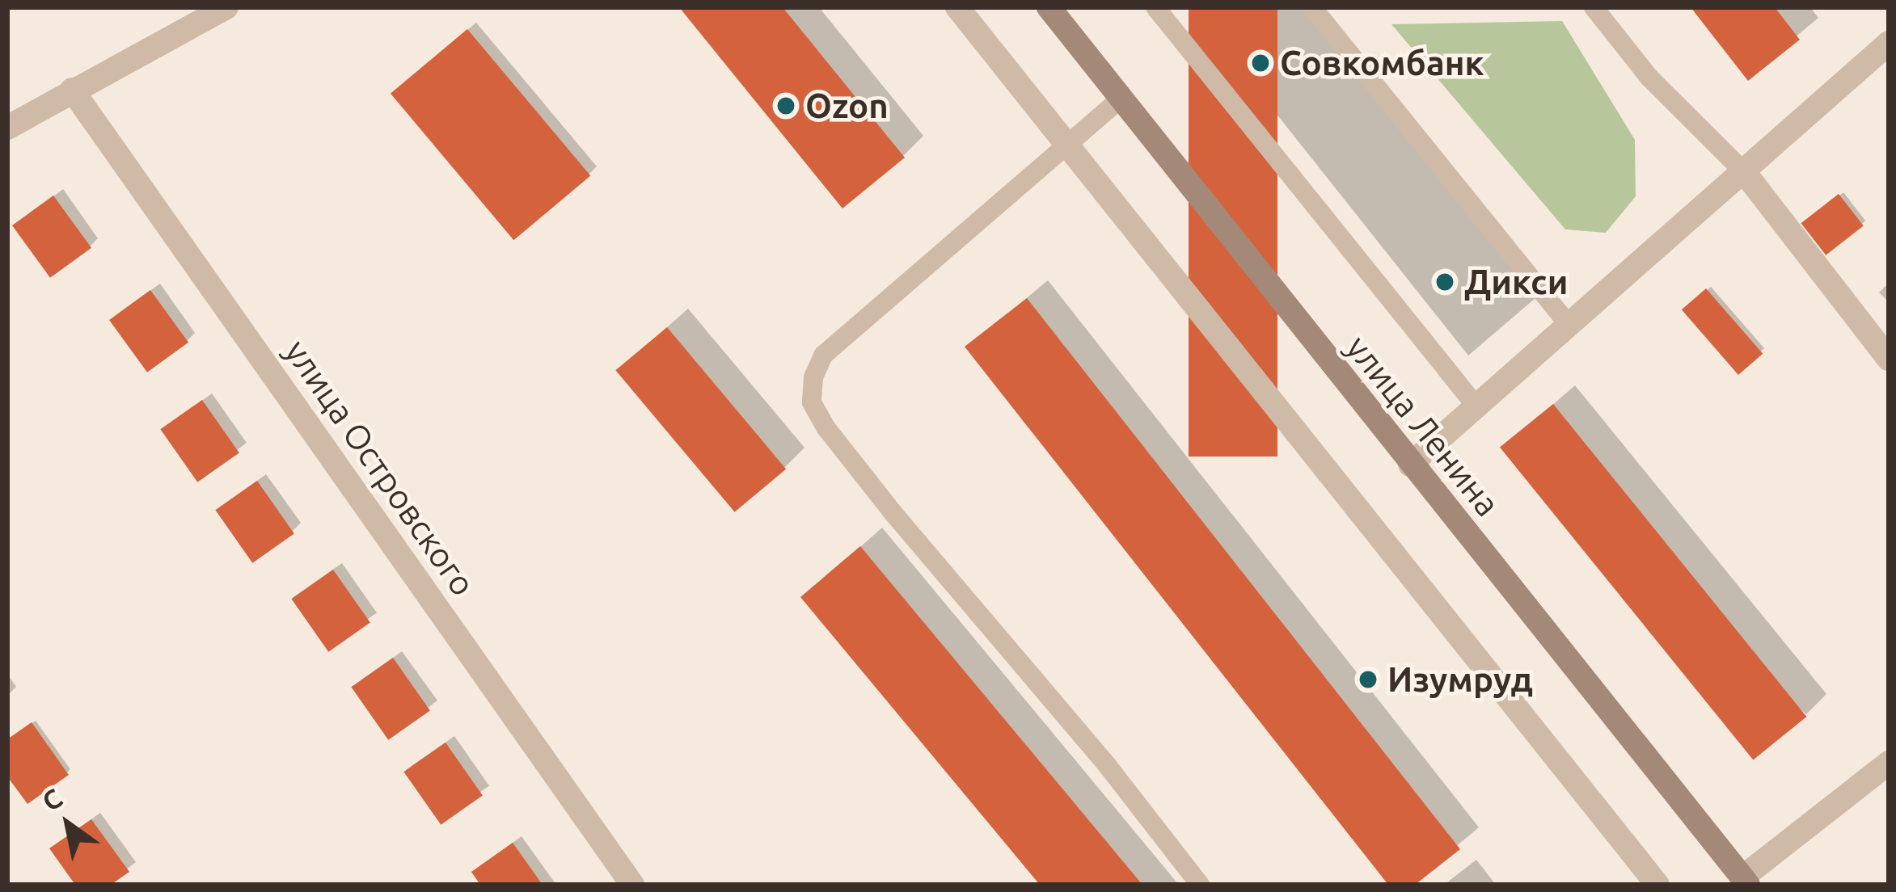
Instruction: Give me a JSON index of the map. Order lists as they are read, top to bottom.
{
  "streets": {
    "main road": ["улица Ленина"],
    "street": ["улица Островского"]
  },
  "places": [
    "Совкомбанк",
    "Ozon",
    "Дикси",
    "Изумруд"
  ],
  "north": "top left"
}
